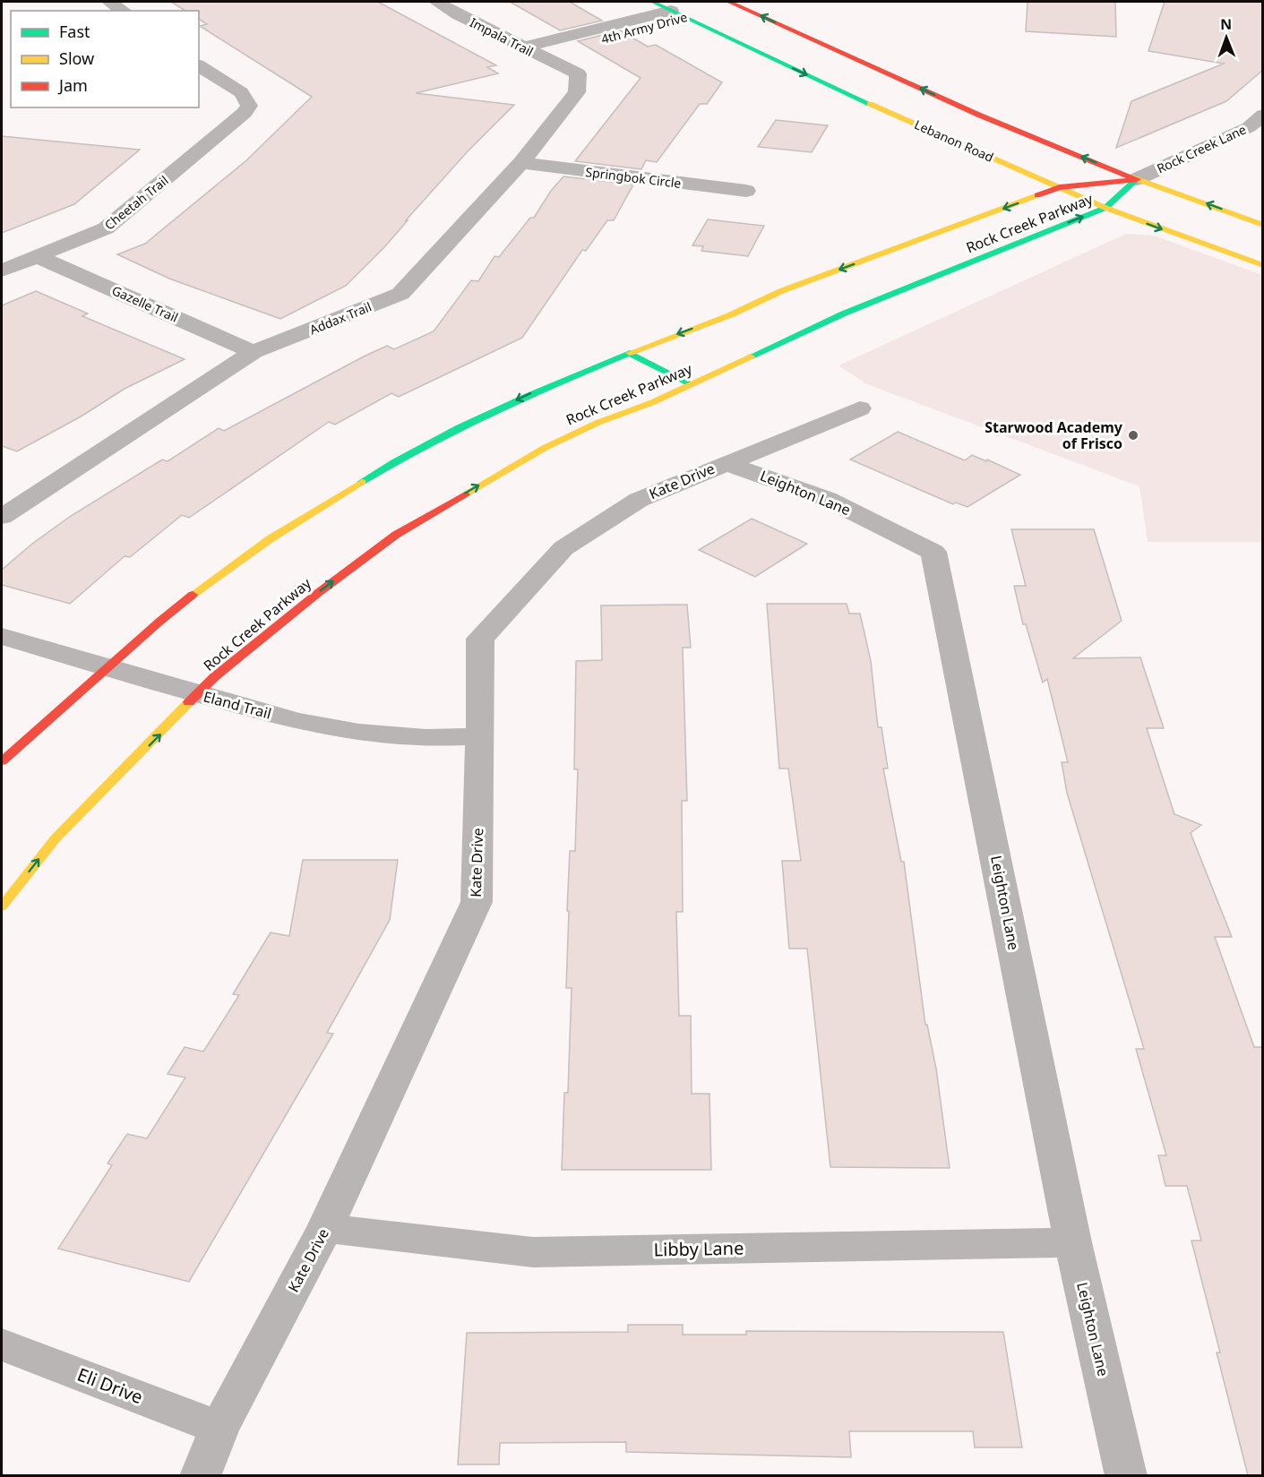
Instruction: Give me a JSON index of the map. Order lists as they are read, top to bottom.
{
  "streets": {
    "street": [
      "4th Army Drive",
      "Impala Trail",
      "Lebanon Road",
      "Rock Creek Lane",
      "Springbok Circle",
      "Cheetah Trail",
      "Rock Creek Parkway",
      "Gazelle Trail",
      "Addax Trail",
      "Kate Drive",
      "Leighton Lane",
      "Eland Trail",
      "Libby Lane",
      "Eli Drive"
    ]
  },
  "crossings": [
    ["4th Army Drive", "Impala Trail"],
    ["4th Army Drive", "Lebanon Road"],
    ["4th Army Drive", "Addax Trail"],
    ["Impala Trail", "Addax Trail"],
    ["Lebanon Road", "Rock Creek Parkway"],
    ["Rock Creek Lane", "Rock Creek Parkway"],
    ["Springbok Circle", "Addax Trail"],
    ["Cheetah Trail", "Gazelle Trail"],
    ["Rock Creek Parkway", "Eland Trail"],
    ["Gazelle Trail", "Addax Trail"],
    ["Kate Drive", "Leighton Lane"],
    ["Kate Drive", "Eland Trail"],
    ["Kate Drive", "Libby Lane"],
    ["Kate Drive", "Eli Drive"],
    ["Leighton Lane", "Libby Lane"]
  ],
  "places": ["Starwood Academy of Frisco"],
  "legend": ["Fast", "Slow", "Jam"],
  "north": "top"
}
